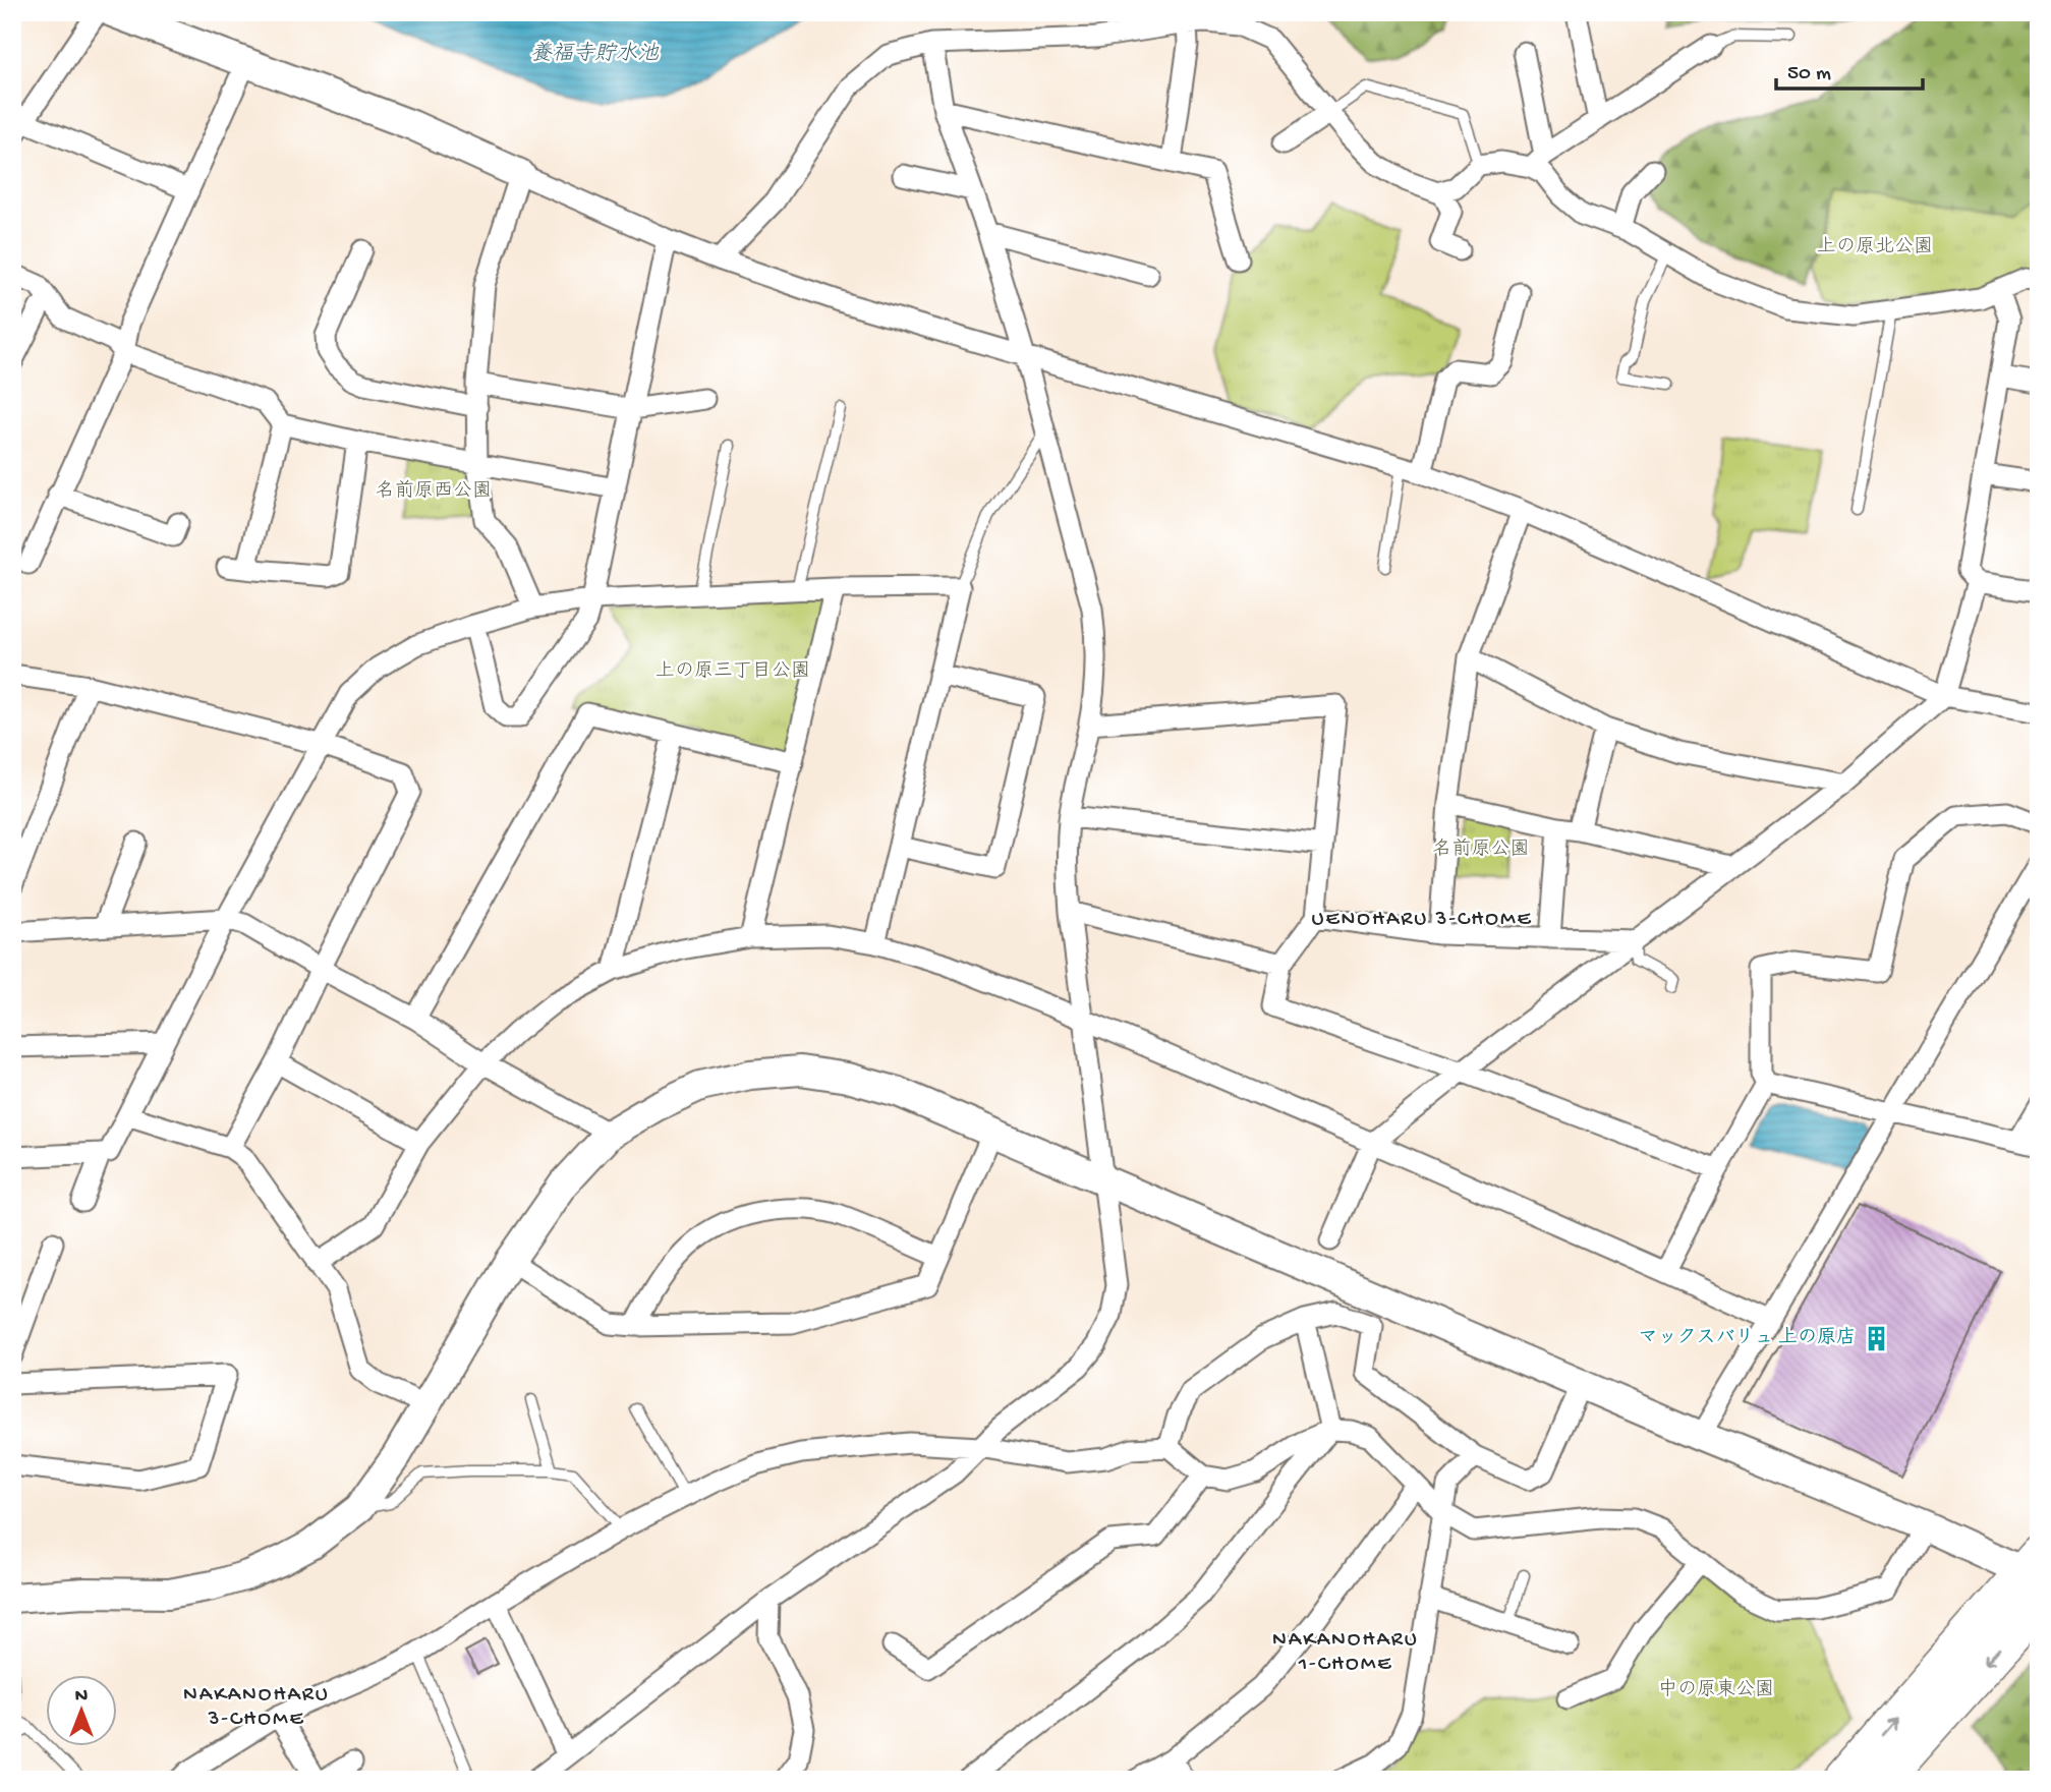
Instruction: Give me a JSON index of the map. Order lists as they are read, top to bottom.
{
  "districts": ["UENOHARU 3-CHOME", "NAKANOHARU 1-CHOME", "NAKANOHARU 3-CHOME"],
  "water": ["養福寺貯水池"],
  "parks": [
    "上の原北公園",
    "名前原西公園",
    "上の原三丁目公園",
    "名前原公園",
    "中の原東公園"
  ],
  "places": {
    "building": ["マックスバリュ 上の原店"]
  },
  "scale_bar": "50 m",
  "north": "top"
}
